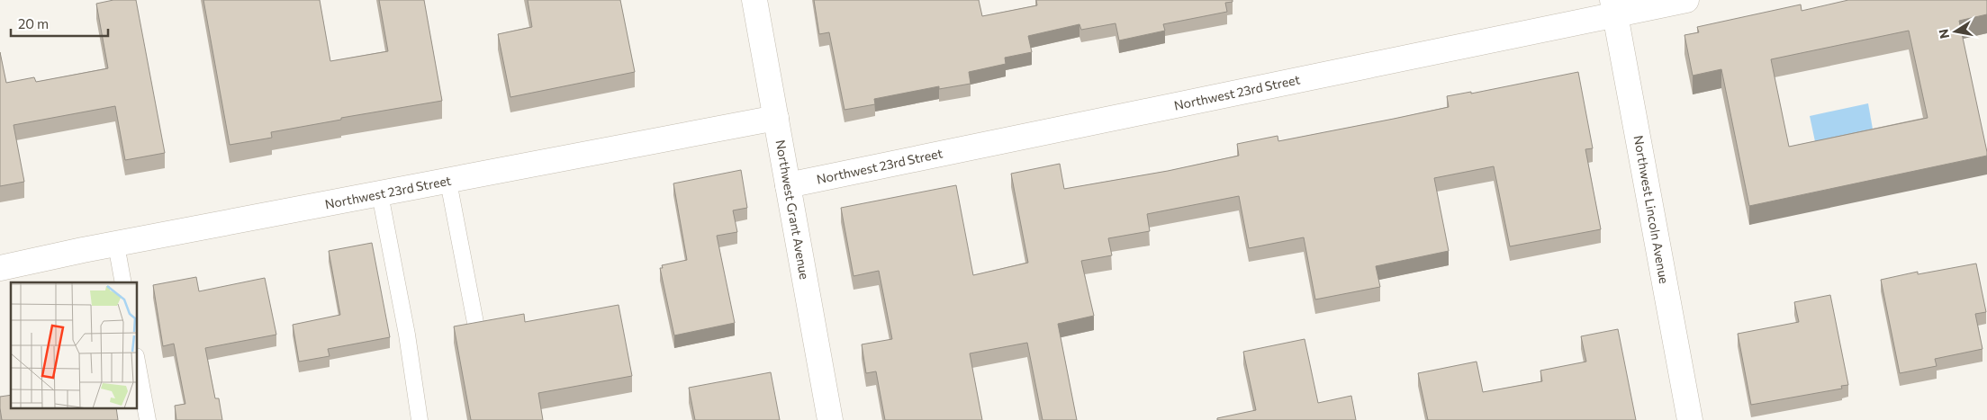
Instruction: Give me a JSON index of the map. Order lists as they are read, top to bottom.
{
  "streets": {
    "street": ["Northwest 23rd Street", "Northwest Grant Avenue", "Northwest Lincoln Avenue"]
  },
  "crossings": [
    ["Northwest 23rd Street", "Northwest Grant Avenue"],
    ["Northwest 23rd Street", "Northwest Lincoln Avenue"]
  ],
  "scale_bar": "20 m",
  "north": "left"
}
